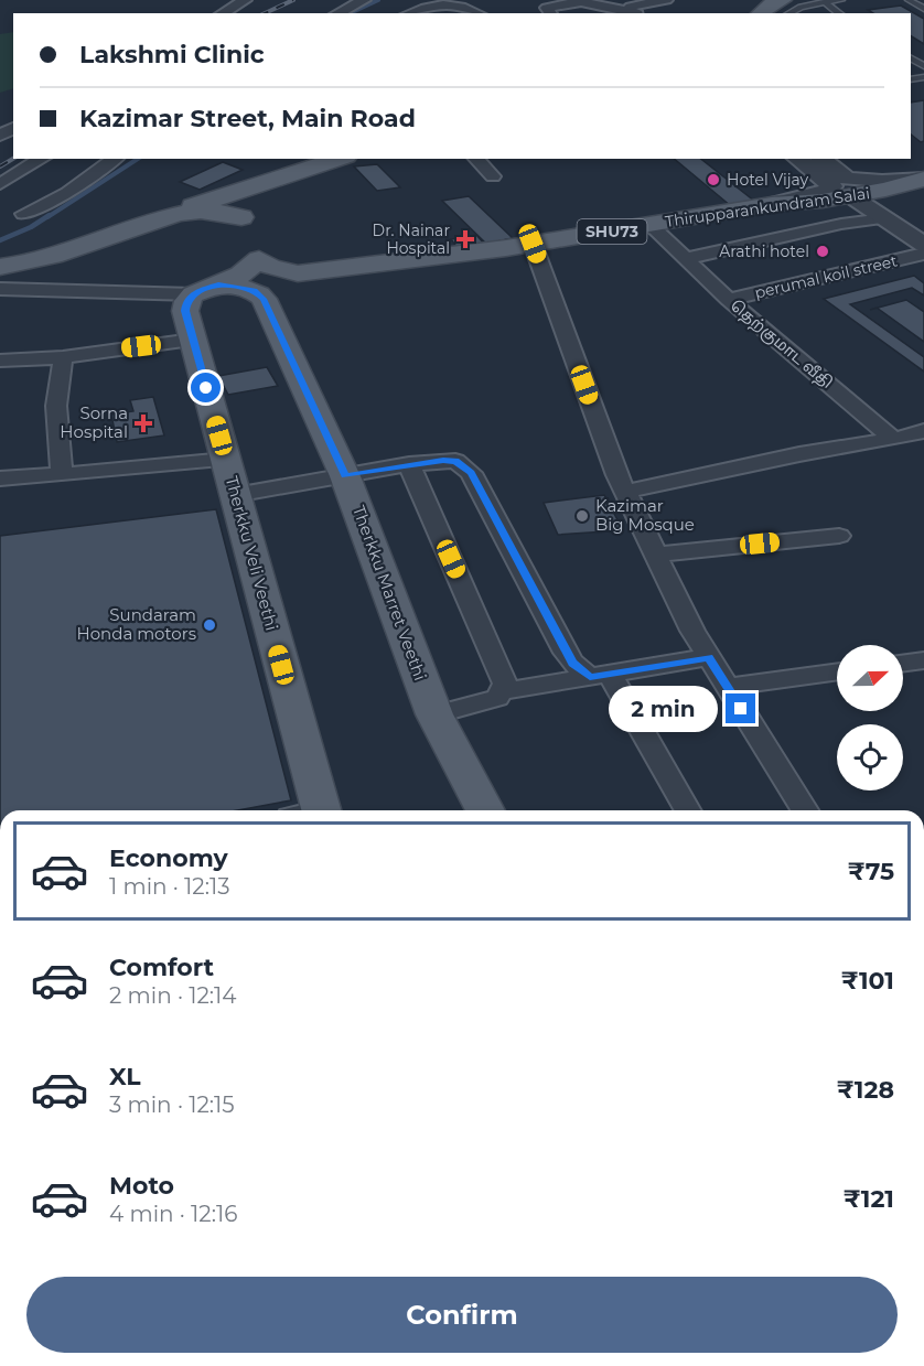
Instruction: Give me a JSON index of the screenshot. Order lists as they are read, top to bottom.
{
  "streets": {
    "main road": [
      "Thirupparankundram Salai",
      "SHU73",
      "Therkku Veli Veethi",
      "Therkku Marret Veethi"
    ],
    "street": ["perumal koil street", "தெற்குமாட வீதி"]
  },
  "crossings": [
    ["Thirupparankundram Salai", "தெற்குமாட வீதி"],
    ["perumal koil street", "தெற்குமாட வீதி"]
  ],
  "places": {
    "other": [
      "Hotel Vijay",
      "Arathi hotel",
      "Kazimar Big Mosque",
      "Sundaram Honda motors"
    ],
    "health": ["Dr. Nainar Hospital", "Sorna Hospital"]
  },
  "north": "right",
  "page": {
    "banner": ["Lakshmi Clinic", "Kazimar Street, Main Road"],
    "bubble": "2 min",
    "list": [
      {
        "name": "Economy",
        "note": "1 min · 12:13",
        "value": "₹75"
      },
      {
        "name": "Comfort",
        "note": "2 min · 12:14",
        "value": "₹101"
      },
      {
        "name": "XL",
        "note": "3 min · 12:15",
        "value": "₹128"
      },
      {
        "name": "Moto",
        "note": "4 min · 12:16",
        "value": "₹121"
      }
    ],
    "buttons": "Confirm"
  }
}
